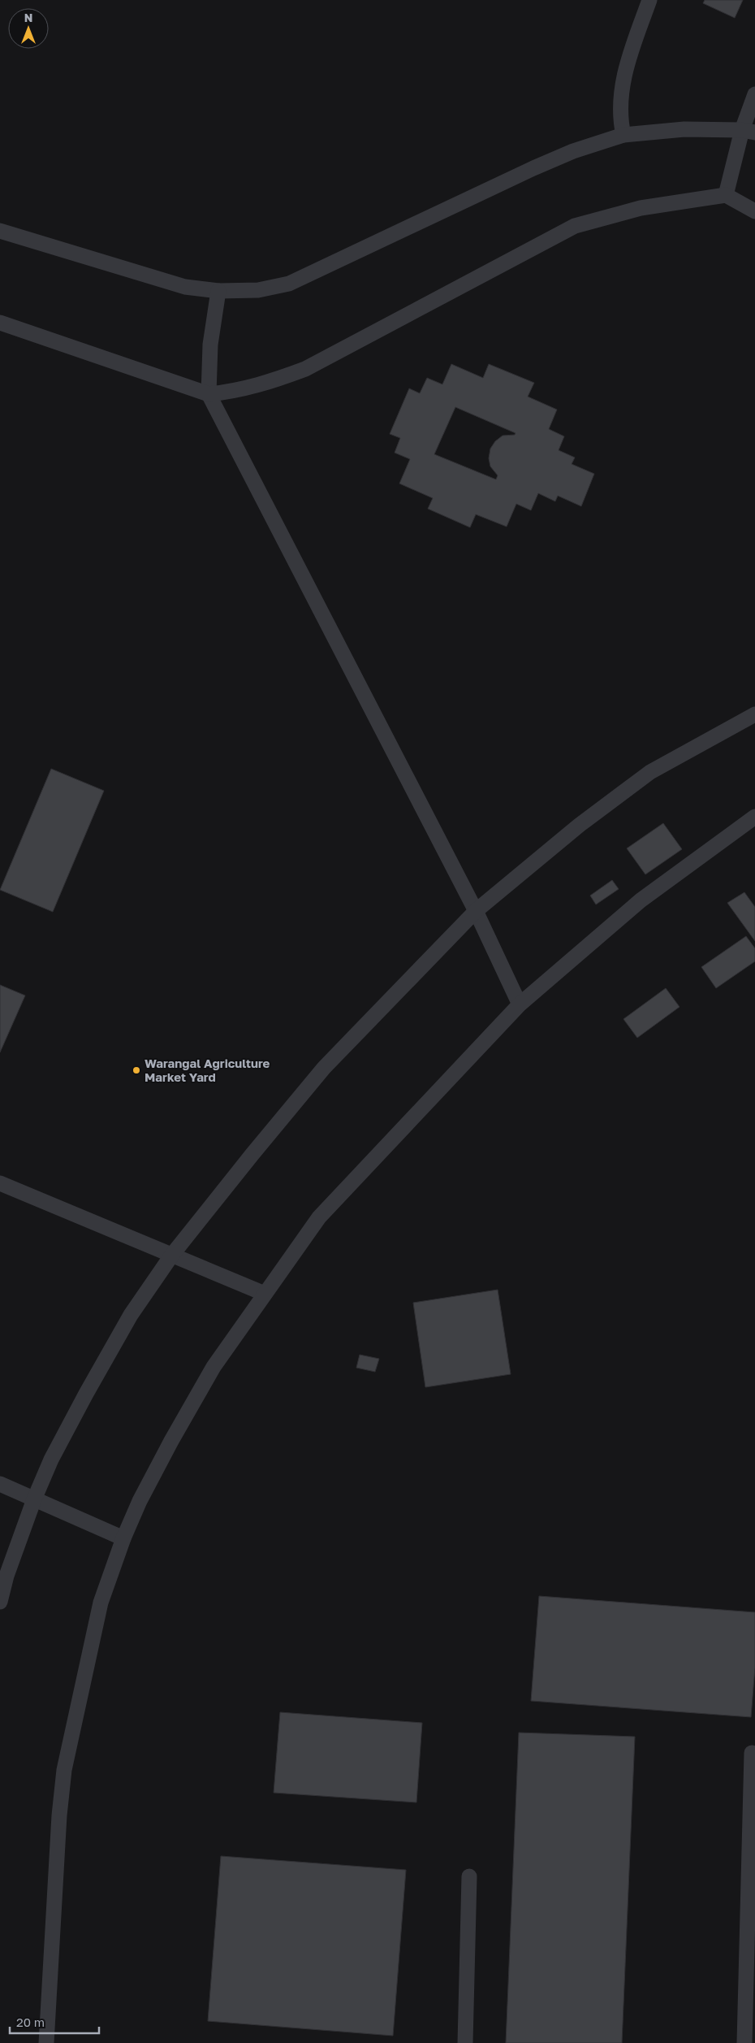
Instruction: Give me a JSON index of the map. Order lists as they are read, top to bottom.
{
  "places": ["Warangal Agriculture Market Yard"],
  "scale_bar": "20 m",
  "north": "top"
}
